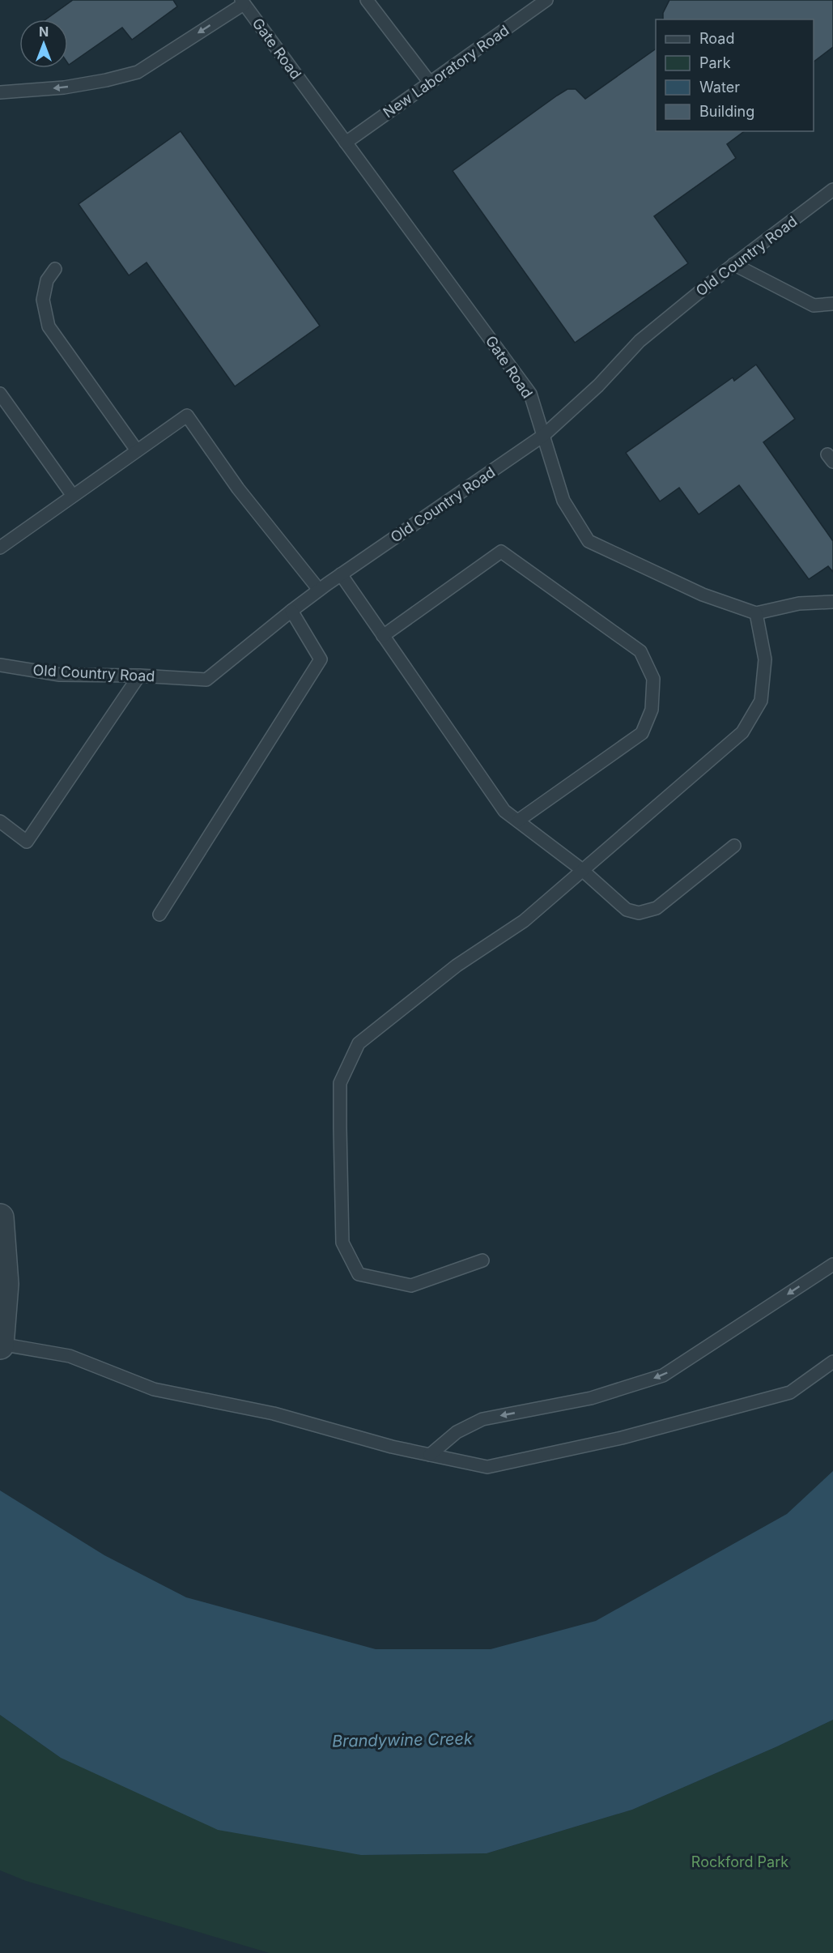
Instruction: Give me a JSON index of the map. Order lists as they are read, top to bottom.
{
  "streets": {
    "lane": ["Gate Road", "New Laboratory Road", "Old Country Road"]
  },
  "crossings": [
    ["Gate Road", "New Laboratory Road"],
    ["Gate Road", "Old Country Road"]
  ],
  "water": ["Brandywine Creek"],
  "parks": ["Rockford Park"],
  "legend": [
    "Road",
    "Park",
    "Water",
    "Building"
  ],
  "north": "top"
}
